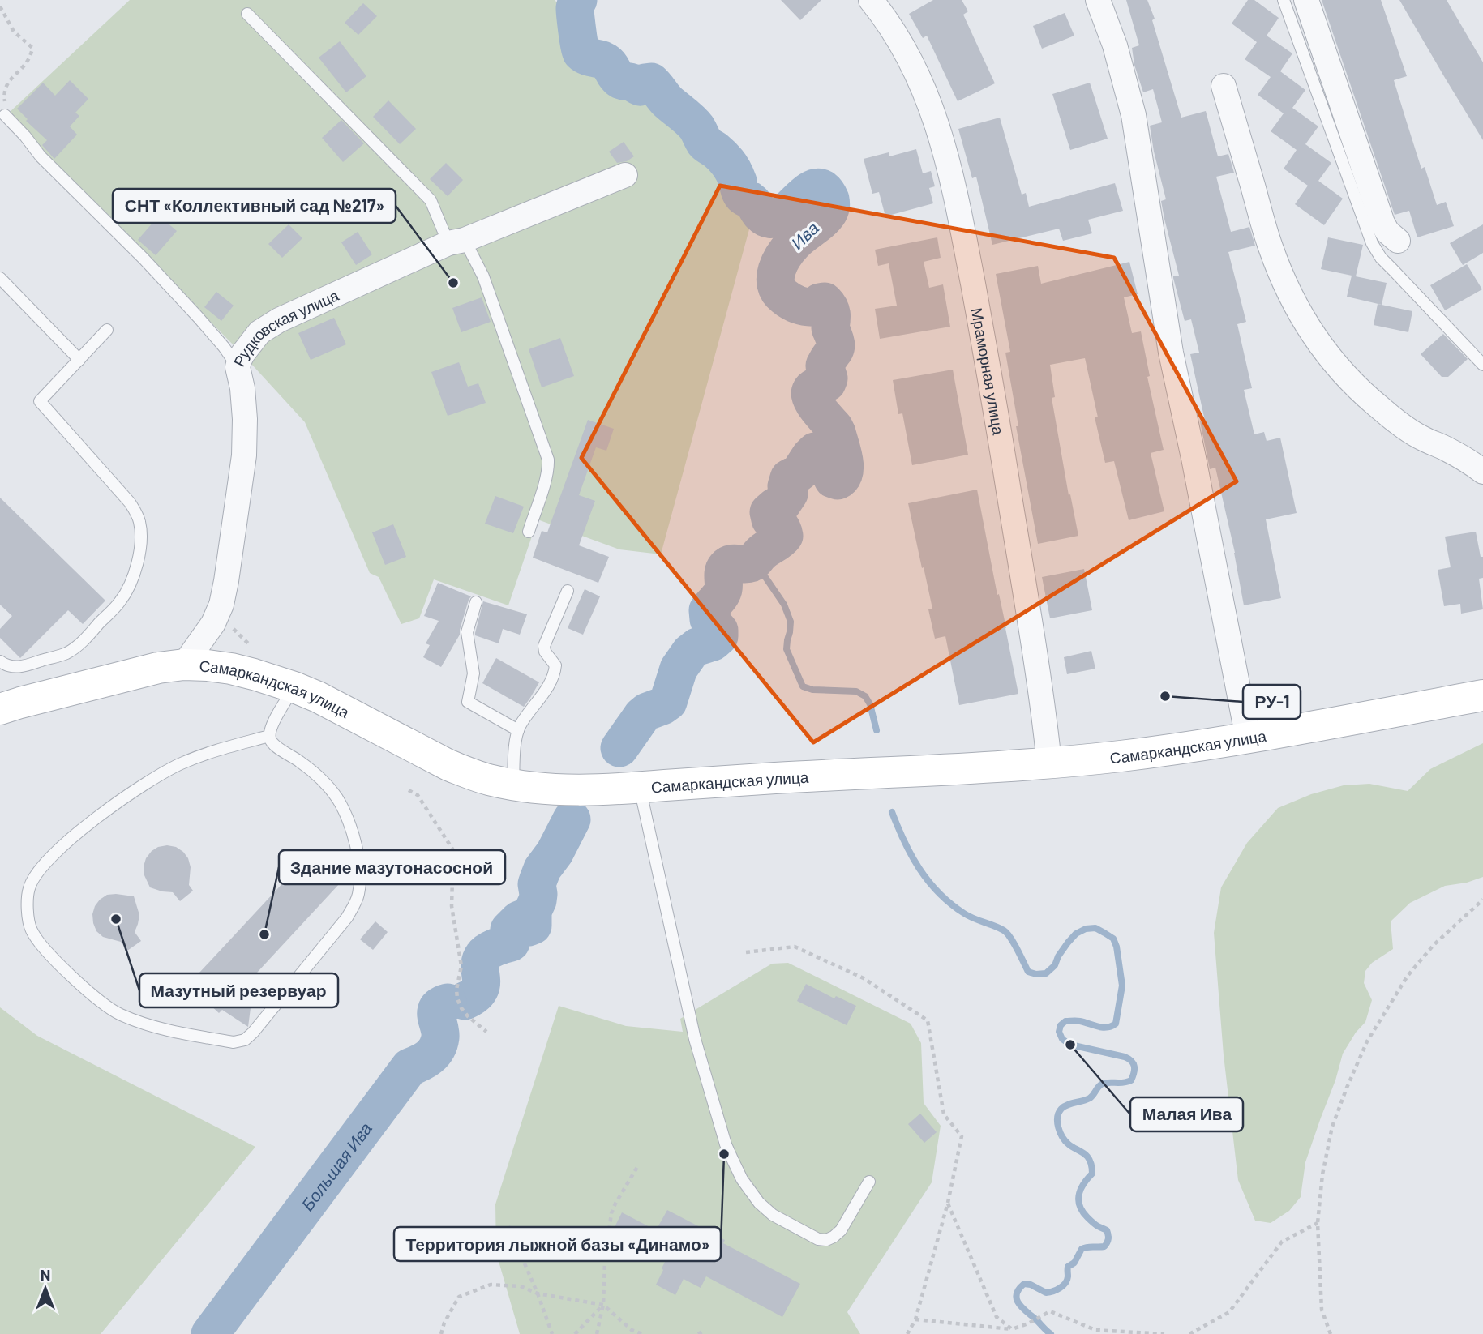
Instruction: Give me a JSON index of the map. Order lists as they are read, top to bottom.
{
  "streets": {
    "street": ["Рудковская улица", "Мраморная улица", "Самаркандская улица"]
  },
  "crossings": [
    ["Рудковская улица", "Самаркандская улица"],
    ["Мраморная улица", "Самаркандская улица"]
  ],
  "water": ["Ива", "Большая Ива"],
  "places": [
    "СНТ «Коллективный сад №217»",
    "РУ-1",
    "Мазутный резервуар",
    "Здание мазутонасосной",
    "Малая Ива",
    "Территория лыжной базы «Динамо»"
  ],
  "north": "top"
}
